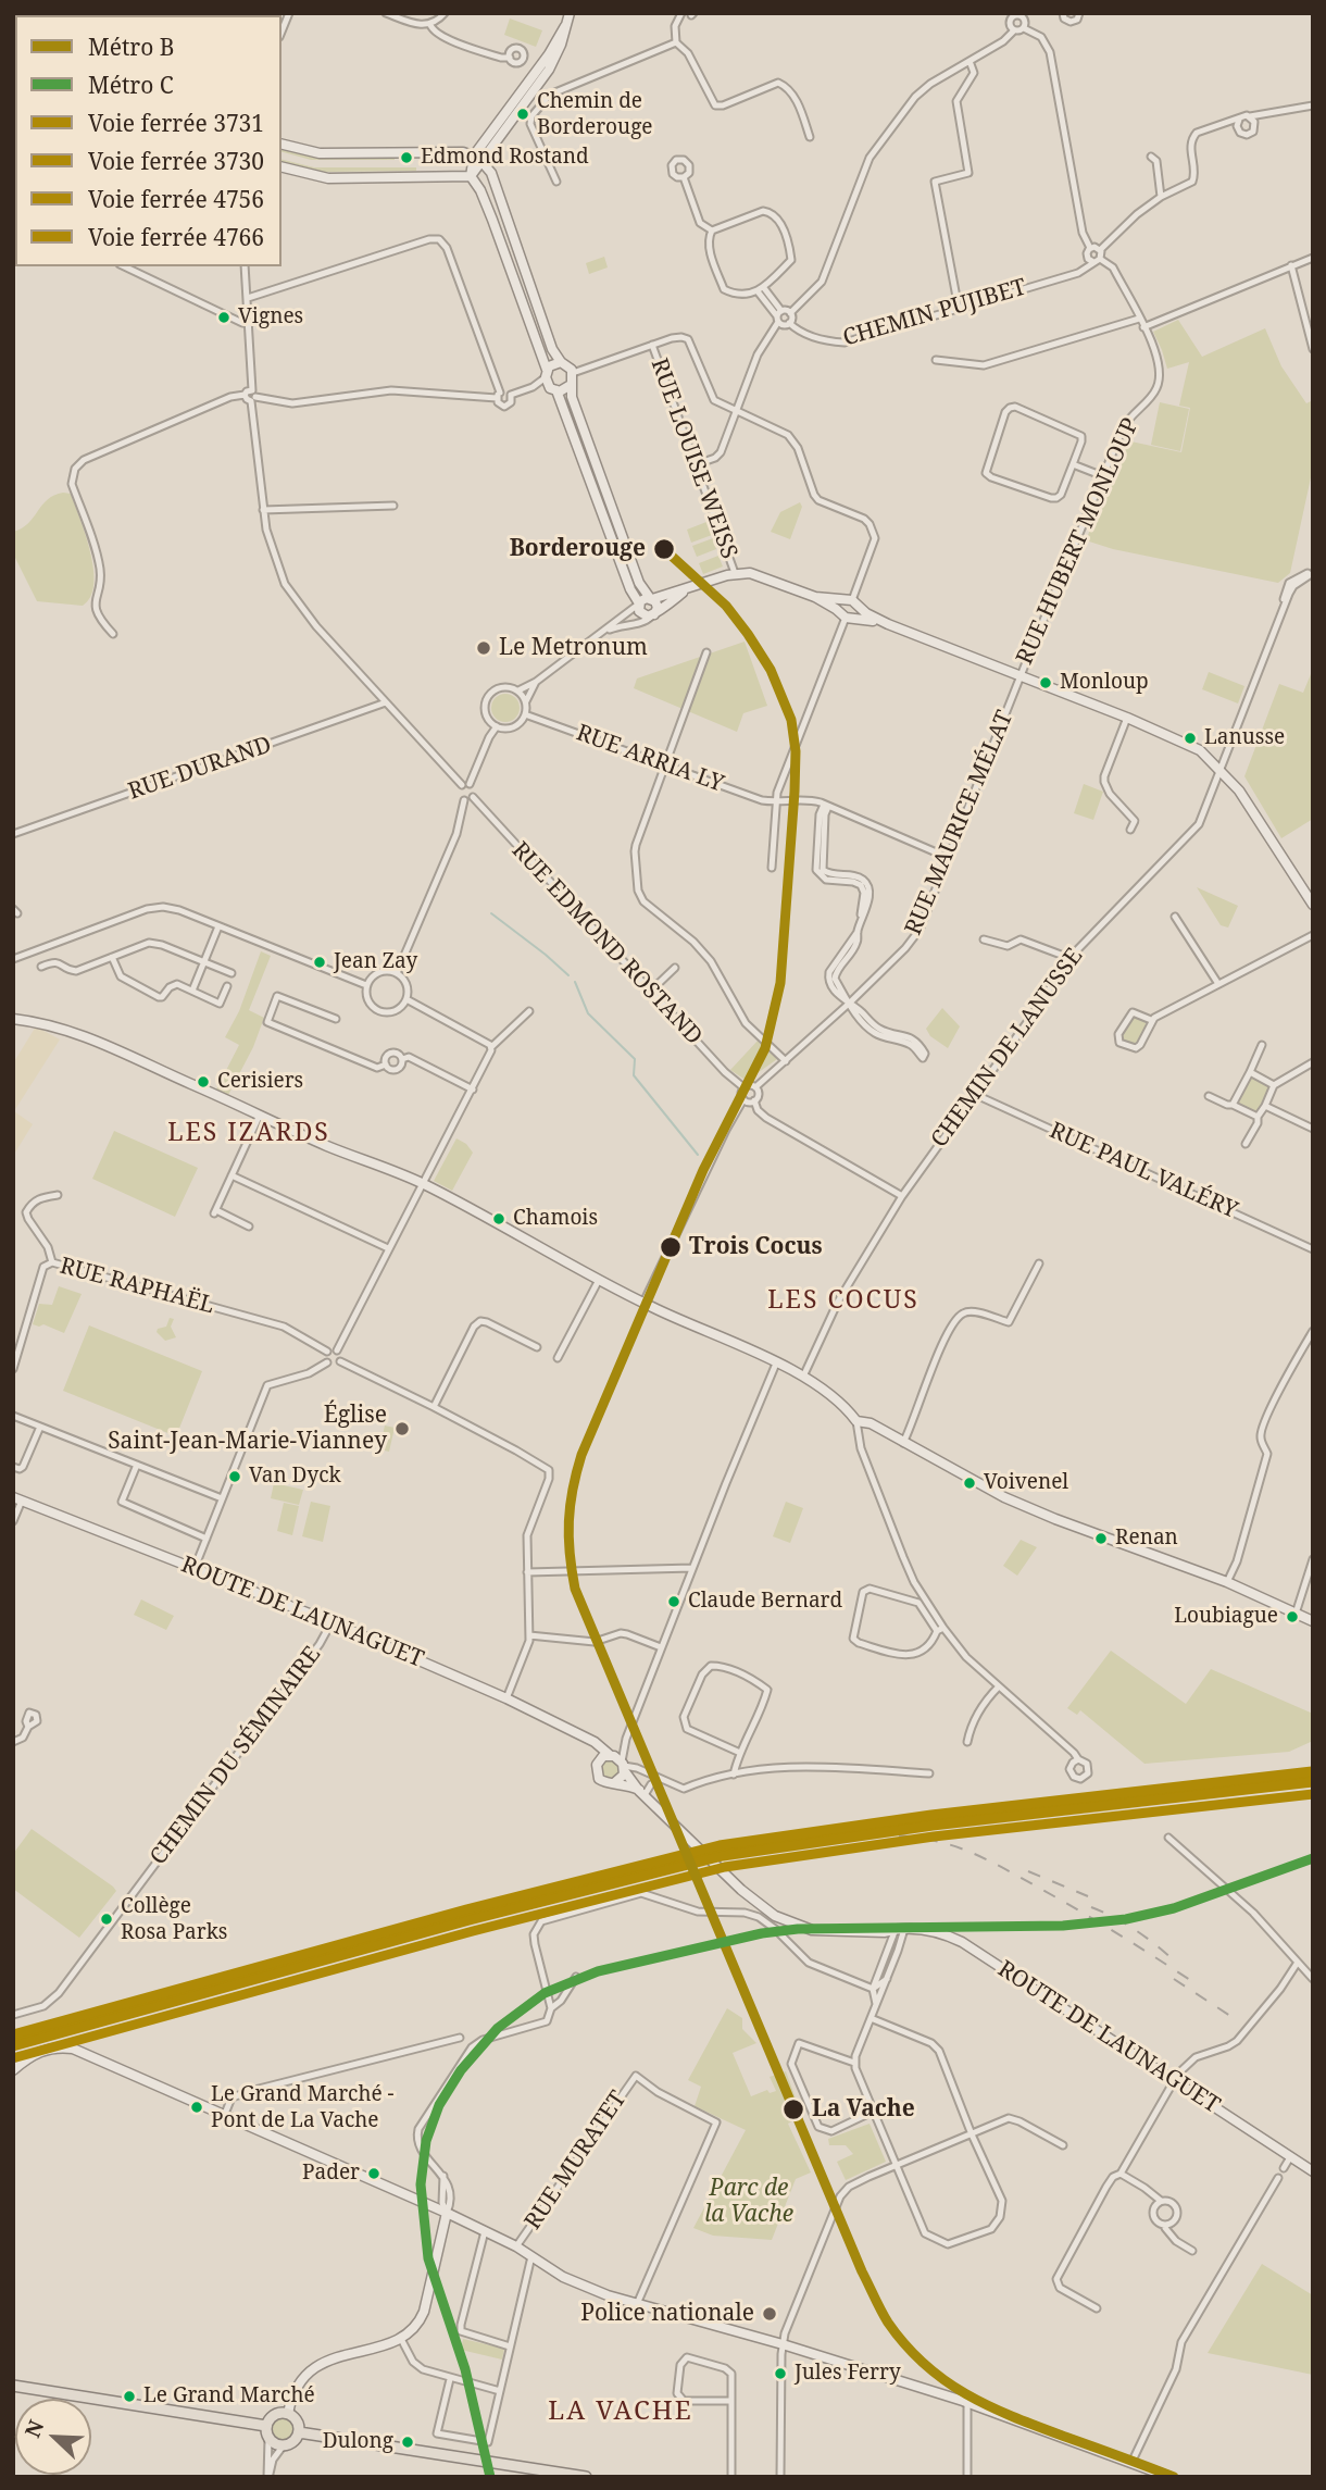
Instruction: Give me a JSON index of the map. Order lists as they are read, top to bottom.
{
  "streets": {
    "street": [
      "CHEMIN PUJIBET",
      "RUE LOUISE WEISS",
      "RUE HUBERT MONLOUP",
      "RUE ARRIA LY",
      "RUE DURAND",
      "RUE MAURICE MÉLAT",
      "RUE EDMOND ROSTAND",
      "CHEMIN DE LANUSSE",
      "RUE PAUL VALÉRY",
      "RUE RAPHAËL",
      "ROUTE DE LAUNAGUET",
      "CHEMIN DU SÉMINAIRE",
      "RUE MURATET"
    ]
  },
  "crossings": [
    ["RUE HUBERT MONLOUP", "RUE MAURICE MÉLAT"],
    ["RUE ARRIA LY", "RUE MAURICE MÉLAT"],
    ["RUE MAURICE MÉLAT", "RUE EDMOND ROSTAND"],
    ["CHEMIN DE LANUSSE", "RUE PAUL VALÉRY"],
    ["ROUTE DE LAUNAGUET", "CHEMIN DU SÉMINAIRE"]
  ],
  "districts": ["LES IZARDS", "LES COCUS", "LA VACHE"],
  "parks": ["Parc de la Vache"],
  "places": [
    "Chemin de Borderouge",
    "Edmond Rostand",
    "Vignes",
    "Borderouge",
    "Le Metronum",
    "Monloup",
    "Lanusse",
    "Jean Zay",
    "Cerisiers",
    "Chamois",
    "Trois Cocus",
    "Église Saint-Jean-Marie-Vianney",
    "Van Dyck",
    "Voivenel",
    "Renan",
    "Claude Bernard",
    "Loubiague",
    "Collège Rosa Parks",
    "Le Grand Marché - Pont de La Vache",
    "La Vache",
    "Pader",
    "Police nationale",
    "Jules Ferry",
    "Le Grand Marché",
    "Dulong"
  ],
  "lines": [
    "metro line B",
    "rail line 4766",
    "rail line 3731",
    "rail line 3730",
    "rail line 4756",
    "metro line C"
  ],
  "legend": [
    "Métro B",
    "Métro C",
    "Voie ferrée 3731",
    "Voie ferrée 3730",
    "Voie ferrée 4756",
    "Voie ferrée 4766"
  ],
  "north": "top left"
}
